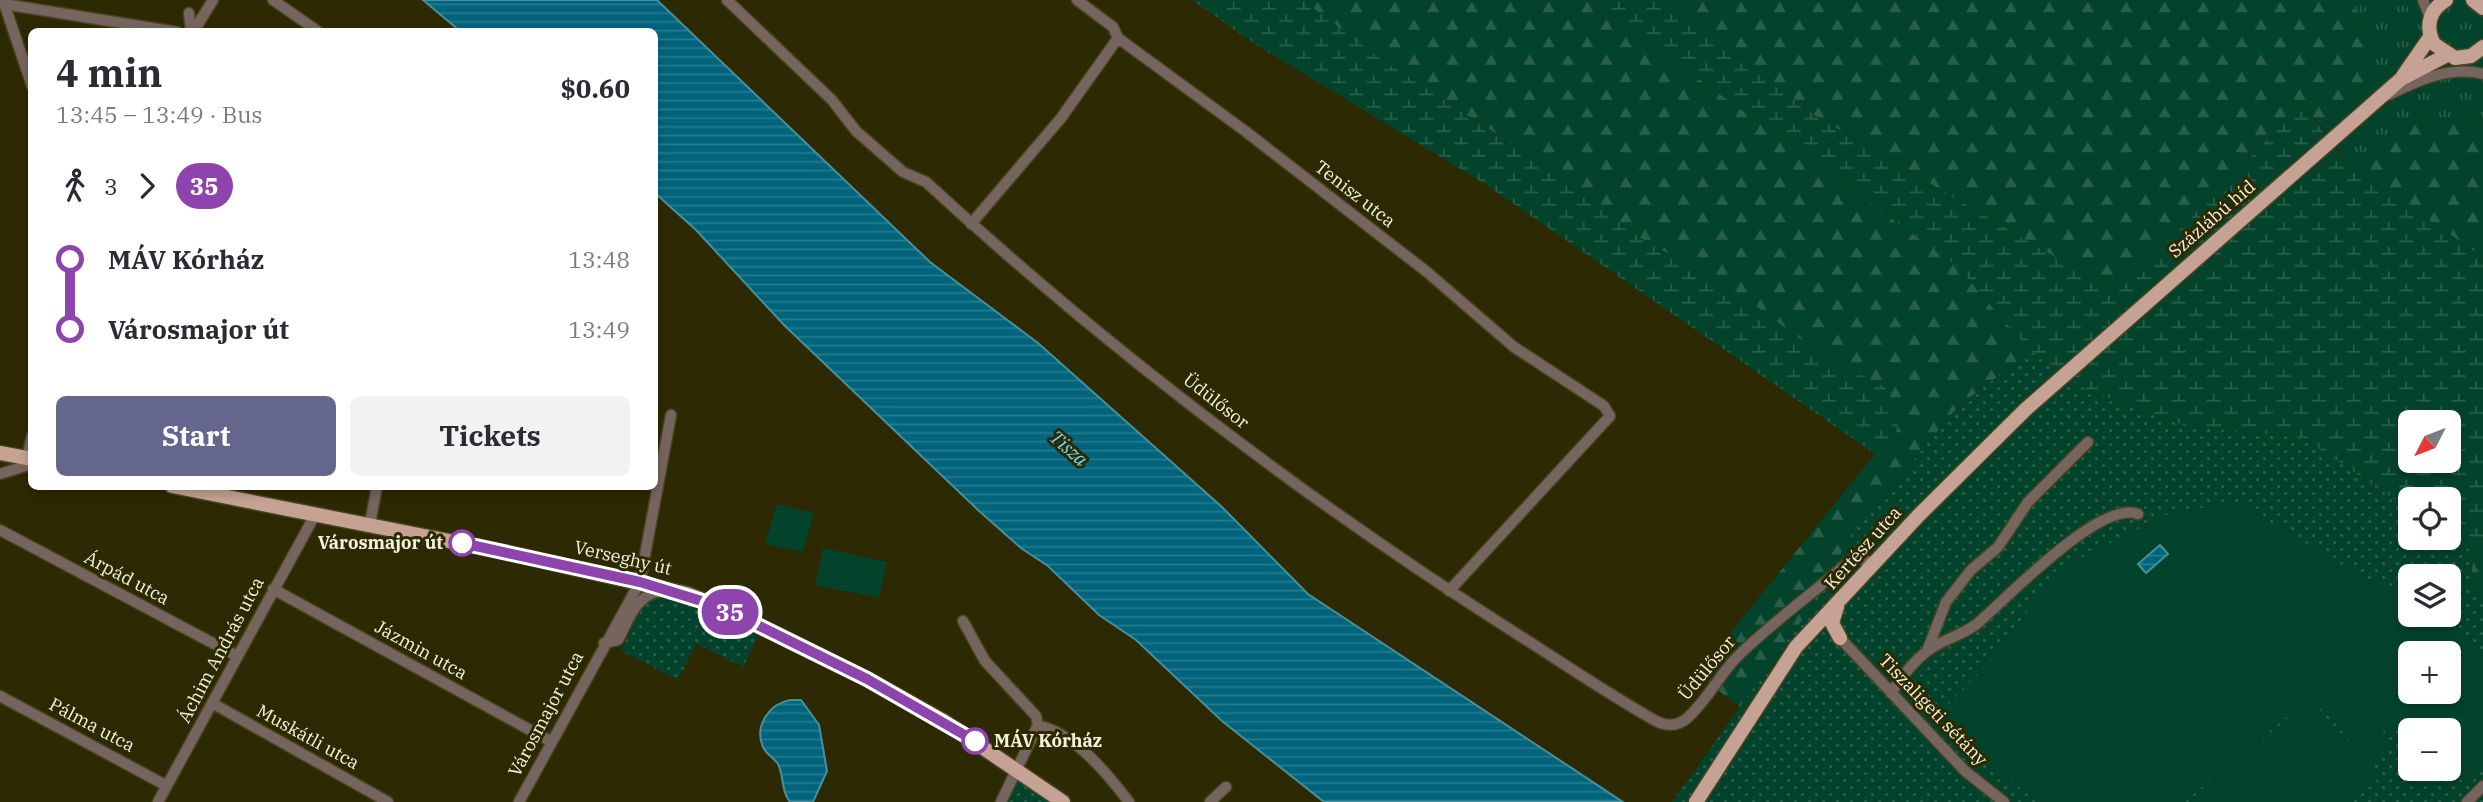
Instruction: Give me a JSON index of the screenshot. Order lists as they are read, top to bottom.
{
  "streets": {
    "main road": ["Százlábú híd", "Kertész utca", "Verseghy út"],
    "street": [
      "Tenisz utca",
      "Üdülősor",
      "Árpád utca",
      "Áchim András utca",
      "Jázmin utca",
      "Tiszaligeti sétány",
      "Városmajor utca",
      "Pálma utca",
      "Muskátli utca"
    ]
  },
  "crossings": [
    ["Tenisz utca", "Üdülősor"],
    ["Százlábú híd", "Kertész utca"],
    ["Üdülősor", "Kertész utca"],
    ["Verseghy út", "Áchim András utca"],
    ["Verseghy út", "Városmajor utca"],
    ["Árpád utca", "Áchim András utca"],
    ["Áchim András utca", "Jázmin utca"],
    ["Áchim András utca", "Pálma utca"],
    ["Áchim András utca", "Muskátli utca"],
    ["Jázmin utca", "Városmajor utca"]
  ],
  "water": ["Tisza"],
  "places": ["Városmajor út", "MÁV Kórház"],
  "lines": ["bus line 35"],
  "north": "bottom left",
  "page": {
    "on_map": "35",
    "heading": ["4 min", "13:45 – 13:49 · Bus", "$0.60"],
    "legs": ["3", "35"],
    "list": [
      {
        "name": "MÁV Kórház",
        "value": "13:48"
      },
      {
        "name": "Városmajor út",
        "value": "13:49"
      }
    ],
    "buttons": ["Start", "Tickets"],
    "map_buttons": ["+", "−"]
  }
}
